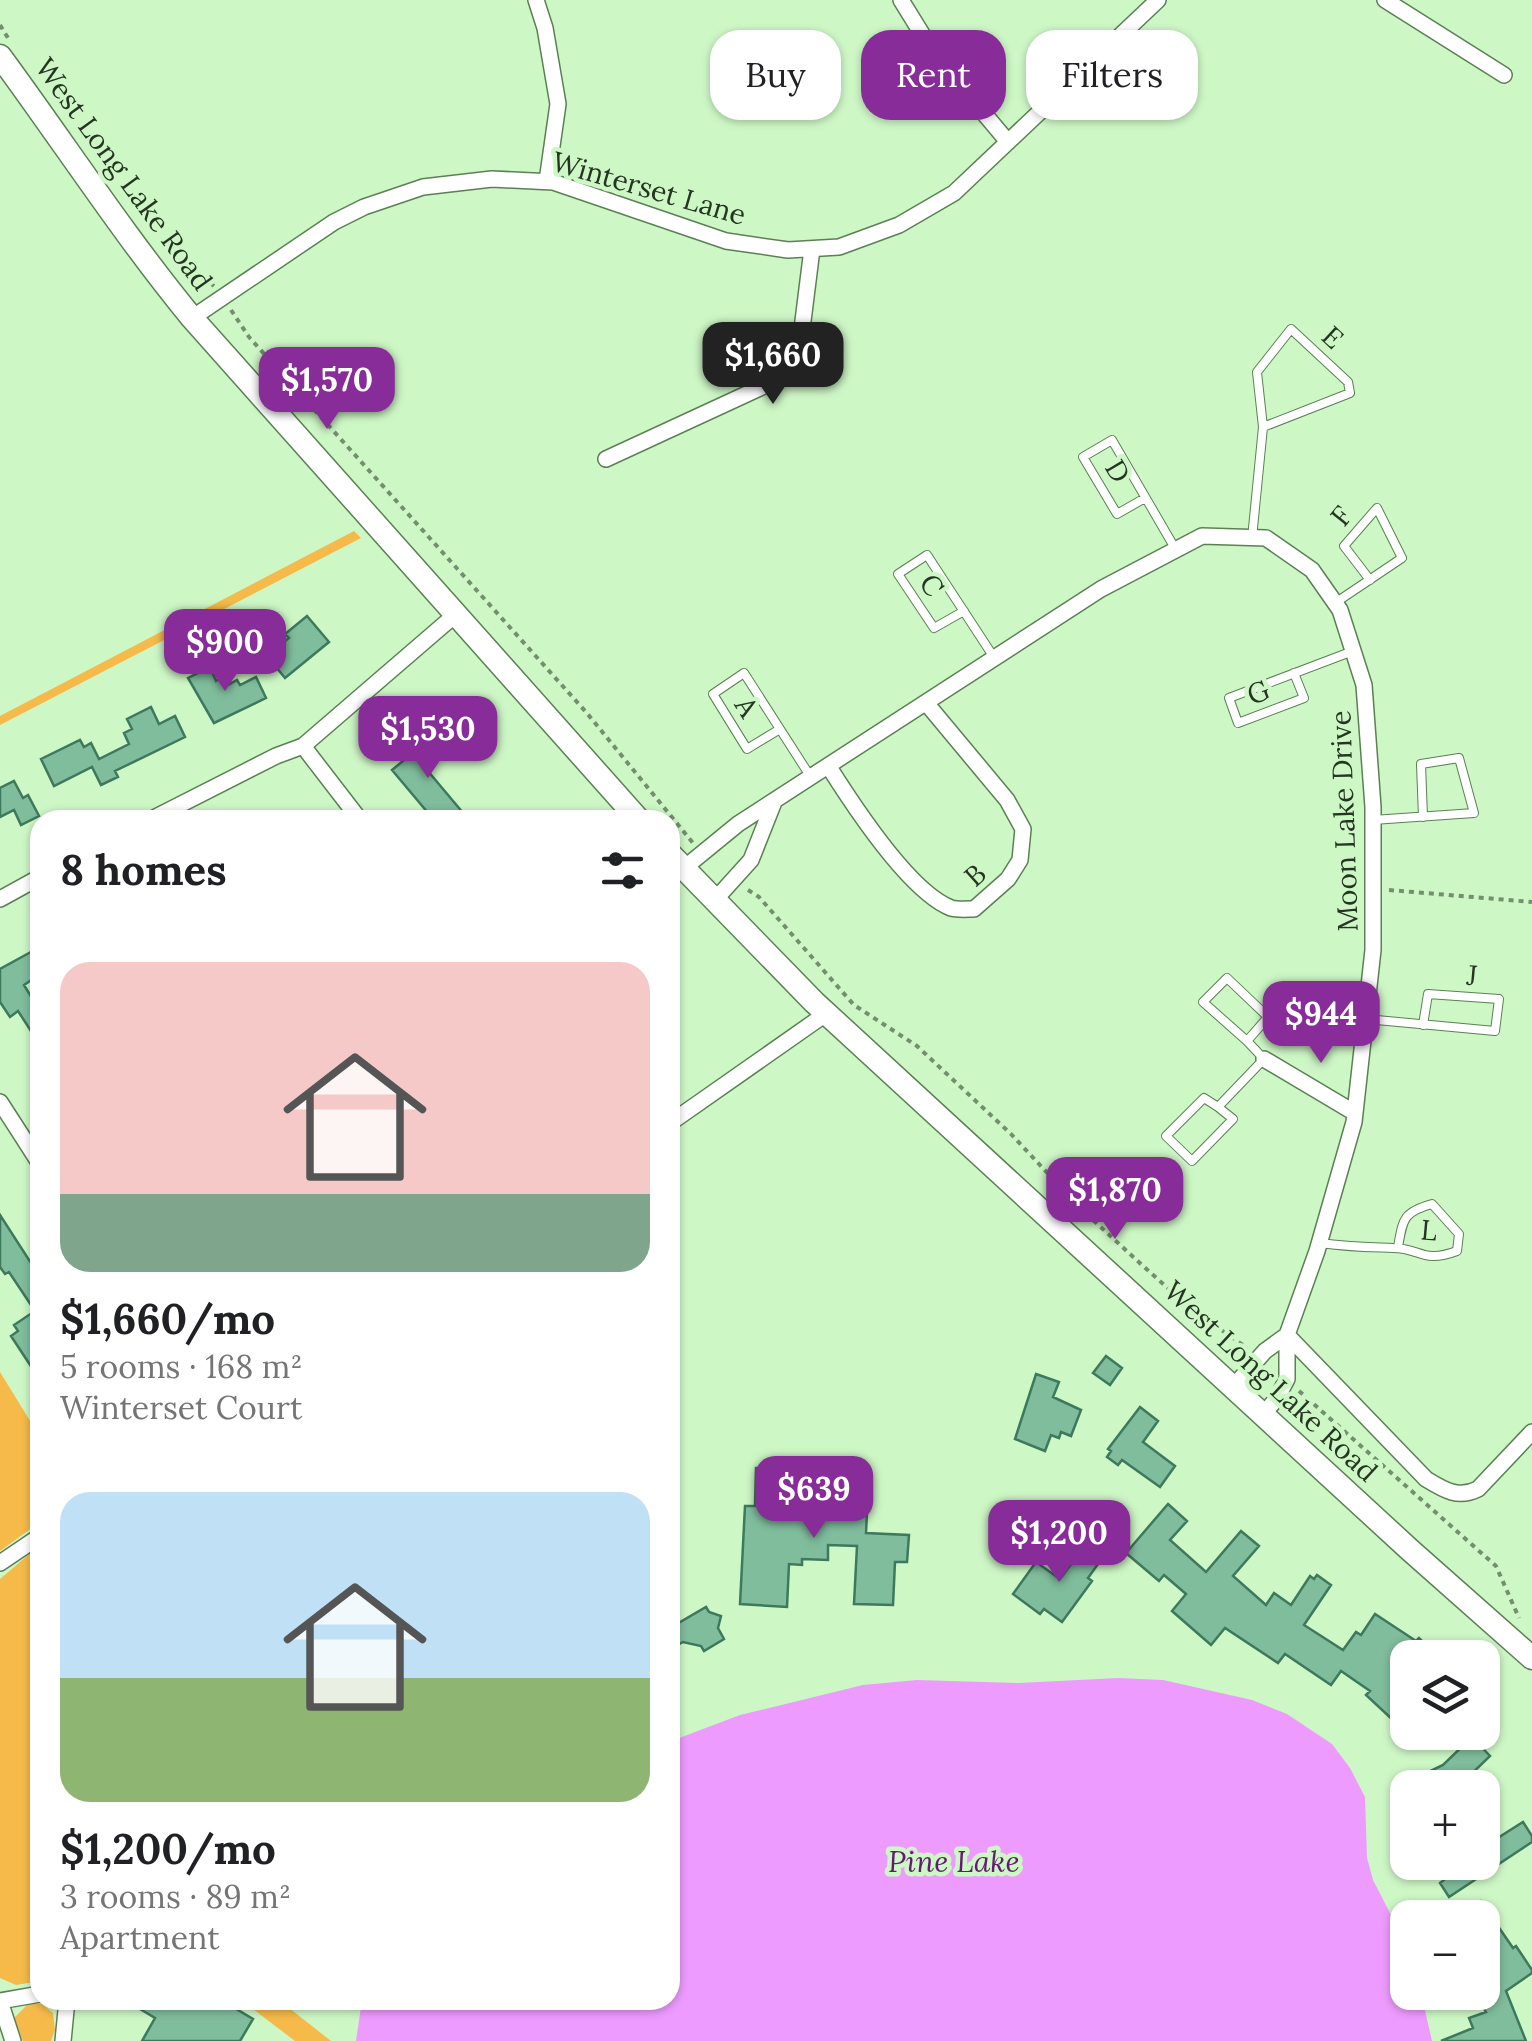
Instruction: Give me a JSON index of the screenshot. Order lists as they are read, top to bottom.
{
  "streets": {
    "main road": ["West Long Lake Road"],
    "street": ["Winterset Lane", "Moon Lake Drive", "B"],
    "lane": [
      "E",
      "D",
      "F",
      "C",
      "G",
      "A",
      "J",
      "L"
    ]
  },
  "crossings": [
    ["West Long Lake Road", "Winterset Lane"],
    ["West Long Lake Road", "Moon Lake Drive"],
    ["E", "Moon Lake Drive"],
    ["D", "Moon Lake Drive"],
    ["F", "Moon Lake Drive"],
    ["C", "Moon Lake Drive"],
    ["G", "Moon Lake Drive"],
    ["A", "Moon Lake Drive"],
    ["Moon Lake Drive", "B"],
    ["Moon Lake Drive", "J"],
    ["Moon Lake Drive", "L"]
  ],
  "water": ["Pine Lake"],
  "page": {
    "chip": ["Buy", "Rent", "Filters"],
    "price": [
      "$1,660",
      "$1,570",
      "$900",
      "$1,530",
      "$944",
      "$1,870",
      "$639",
      "$1,200"
    ],
    "heading": "8 homes",
    "list": [
      {
        "name": "$1,660/mo",
        "note": "5 rooms · 168 m² · Winterset Court"
      },
      {
        "name": "$1,200/mo",
        "note": "3 rooms · 89 m² · Apartment"
      }
    ],
    "map_buttons": ["+", "−"]
  }
}
